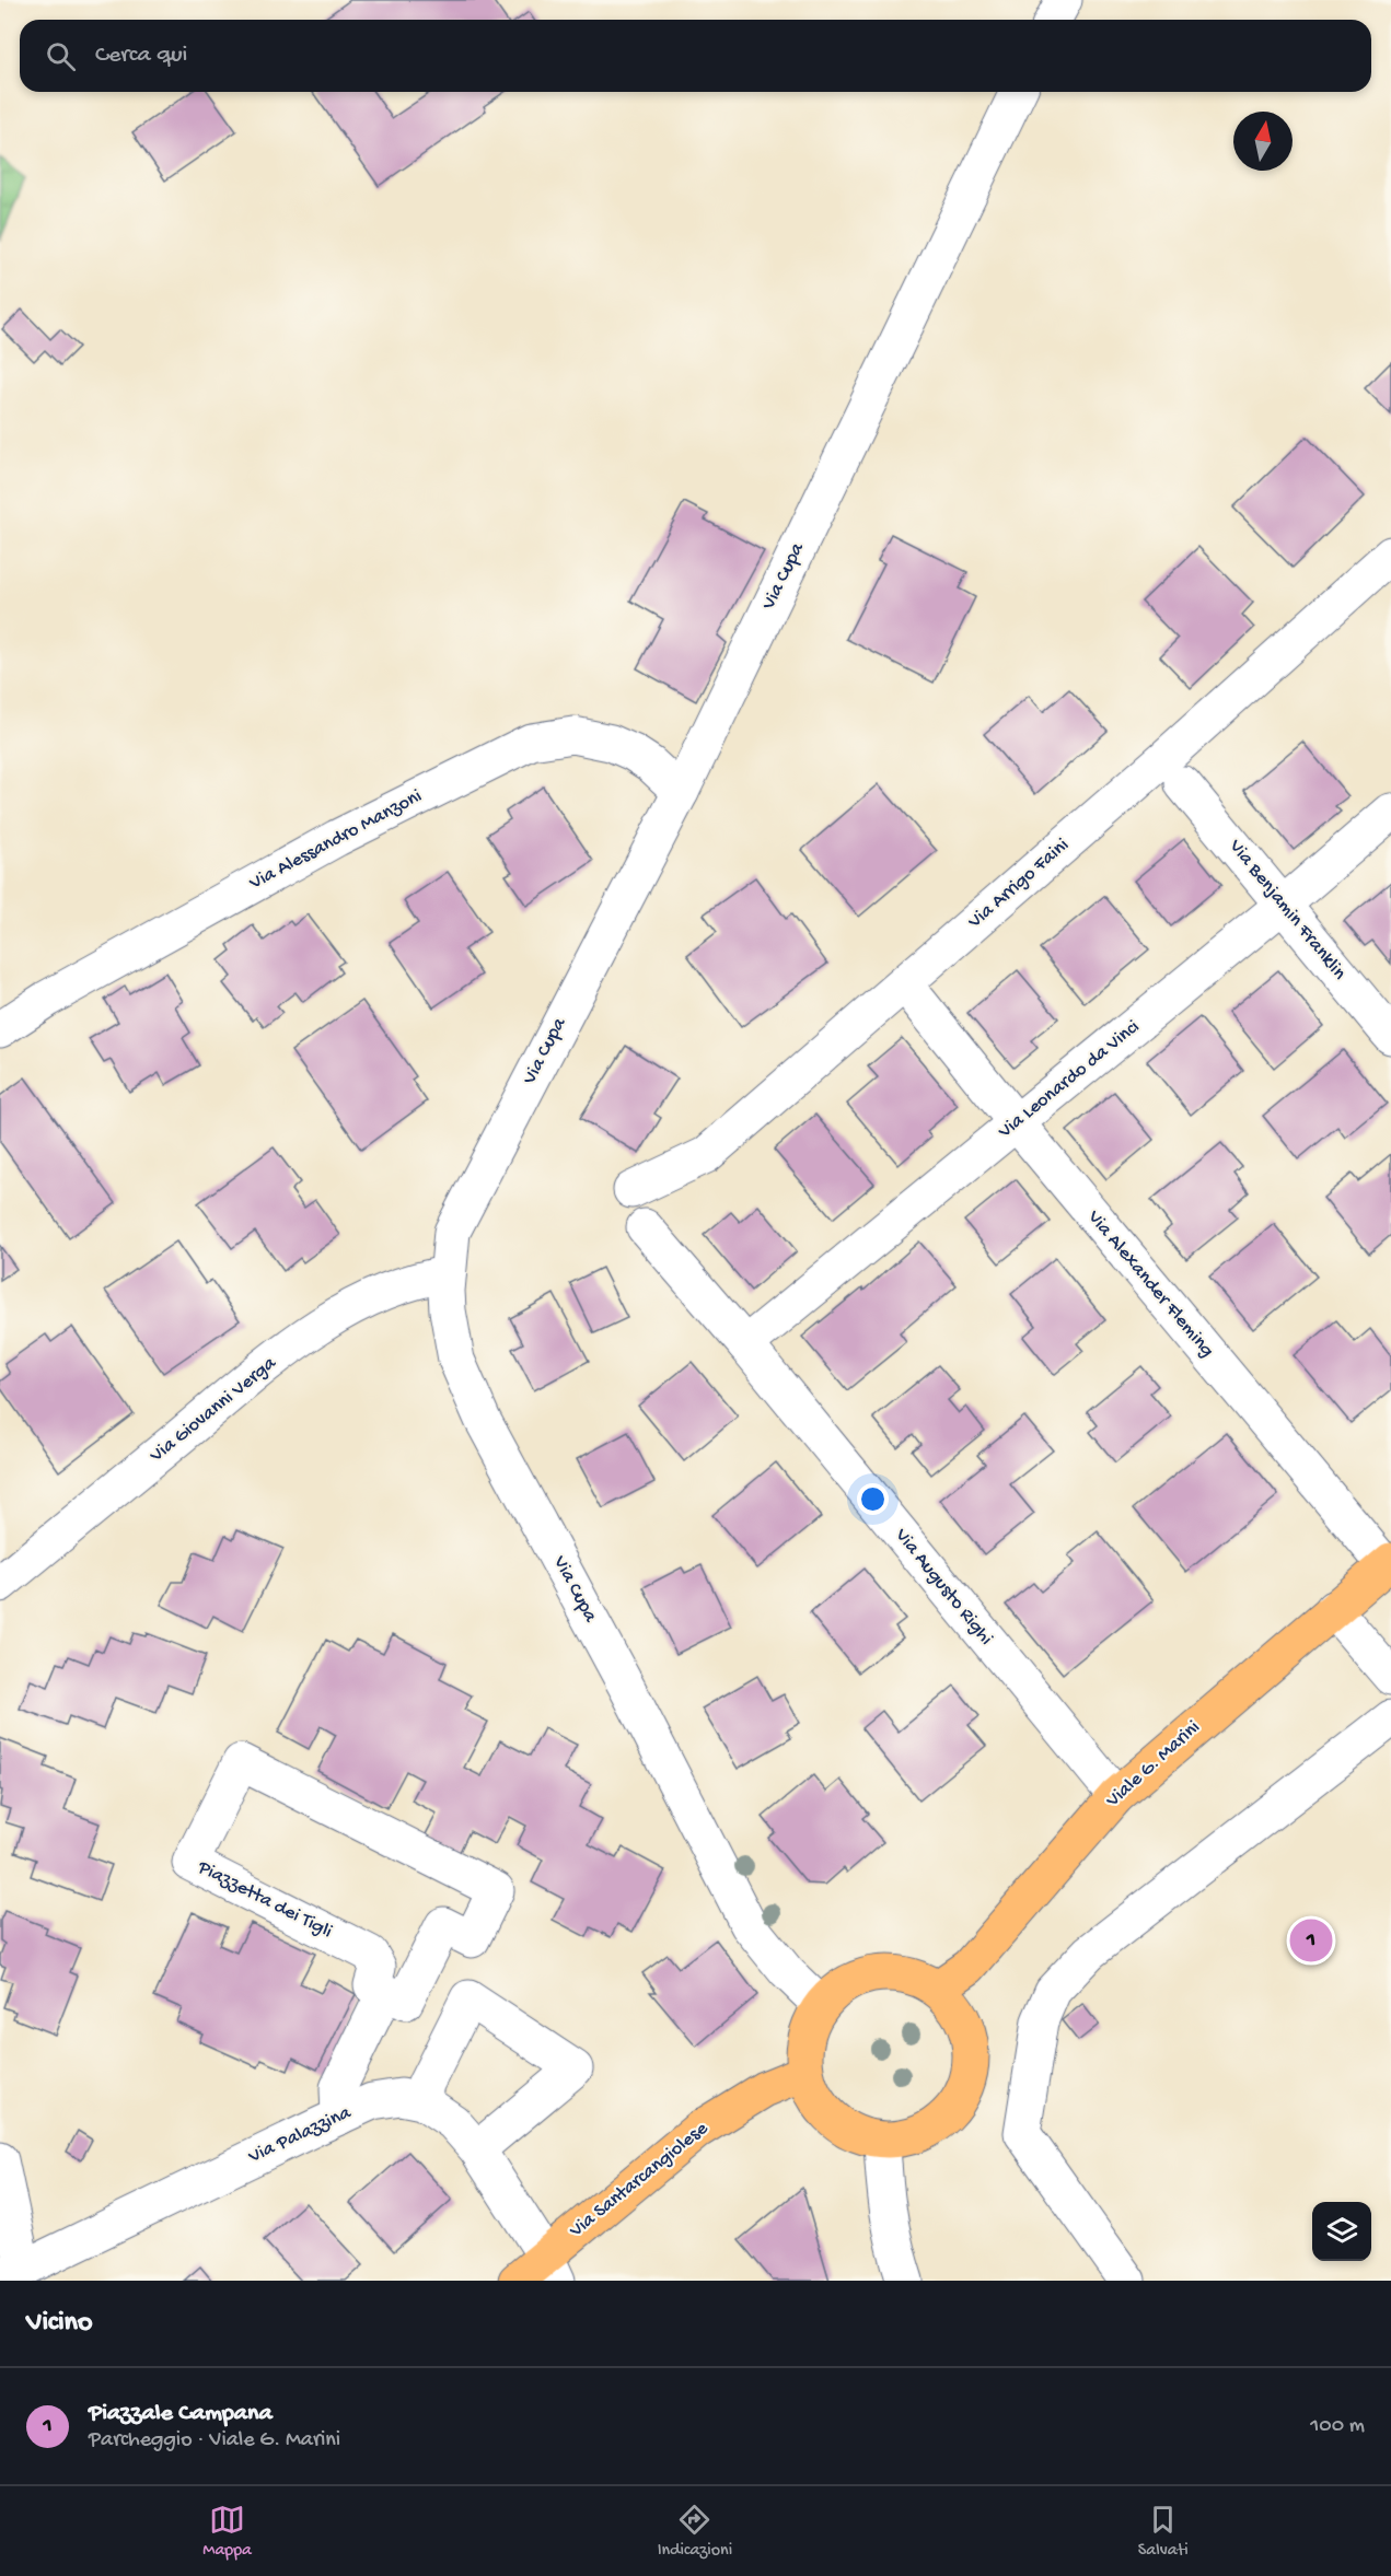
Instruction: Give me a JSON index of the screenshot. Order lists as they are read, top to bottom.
{
  "streets": {
    "main road": ["Viale G. Marini", "Via Santarcangiolese"],
    "street": [
      "Via Cupa",
      "Via Alessandro Manzoni",
      "Via Arrigo Faini",
      "Via Benjamin Franklin",
      "Via Leonardo da Vinci",
      "Via Alexander Fleming",
      "Via Giovanni Verga",
      "Via Augusto Righi",
      "Piazzetta dei Tigli",
      "Via Palazzina"
    ]
  },
  "crossings": [
    ["Via Cupa", "Via Alessandro Manzoni"],
    ["Via Cupa", "Via Giovanni Verga"],
    ["Via Cupa", "Viale G. Marini"],
    ["Via Cupa", "Via Santarcangiolese"],
    ["Via Benjamin Franklin", "Via Leonardo da Vinci"],
    ["Via Leonardo da Vinci", "Via Alexander Fleming"],
    ["Via Leonardo da Vinci", "Via Augusto Righi"],
    ["Via Alexander Fleming", "Viale G. Marini"],
    ["Via Augusto Righi", "Viale G. Marini"],
    ["Viale G. Marini", "Via Santarcangiolese"],
    ["Via Palazzina", "Via Santarcangiolese"]
  ],
  "north": "top",
  "page": {
    "search": "Cerca qui",
    "pins": "1",
    "heading": "Vicino",
    "list": [
      {
        "mark": "1",
        "name": "Piazzale Campana",
        "note": "Parcheggio · Viale G. Marini",
        "value": "100 m"
      }
    ],
    "nav": ["Mappa", "Indicazioni", "Salvati"]
  }
}
